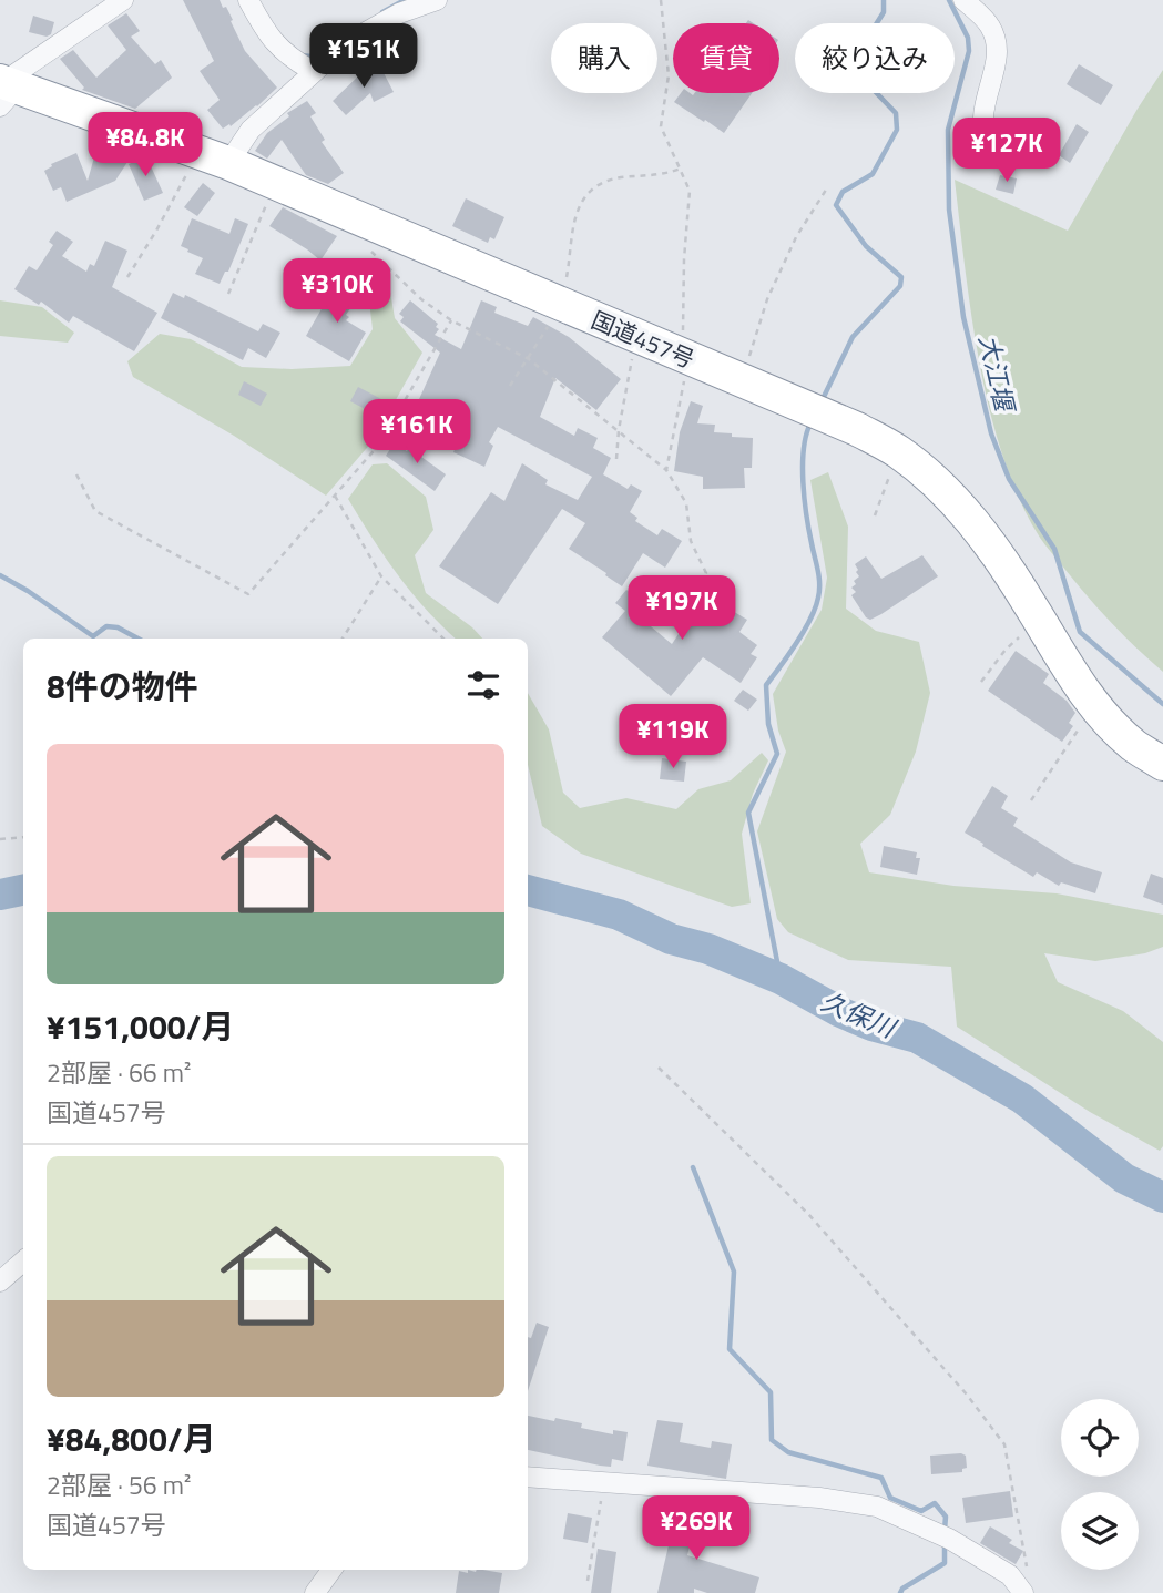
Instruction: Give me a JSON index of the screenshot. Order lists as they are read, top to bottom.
{
  "streets": {
    "highway": ["国道457号"]
  },
  "water": ["大江堰", "久保川"],
  "page": {
    "price": [
      "¥151K",
      "¥84.8K",
      "¥127K",
      "¥310K",
      "¥161K",
      "¥197K",
      "¥119K",
      "¥269K"
    ],
    "chip": ["購入", "賃貸", "絞り込み"],
    "heading": "8件の物件",
    "list": [
      {
        "name": "¥151,000/月",
        "note": "2部屋 · 66 m² · 国道457号"
      },
      {
        "name": "¥84,800/月",
        "note": "2部屋 · 56 m² · 国道457号"
      }
    ]
  }
}
